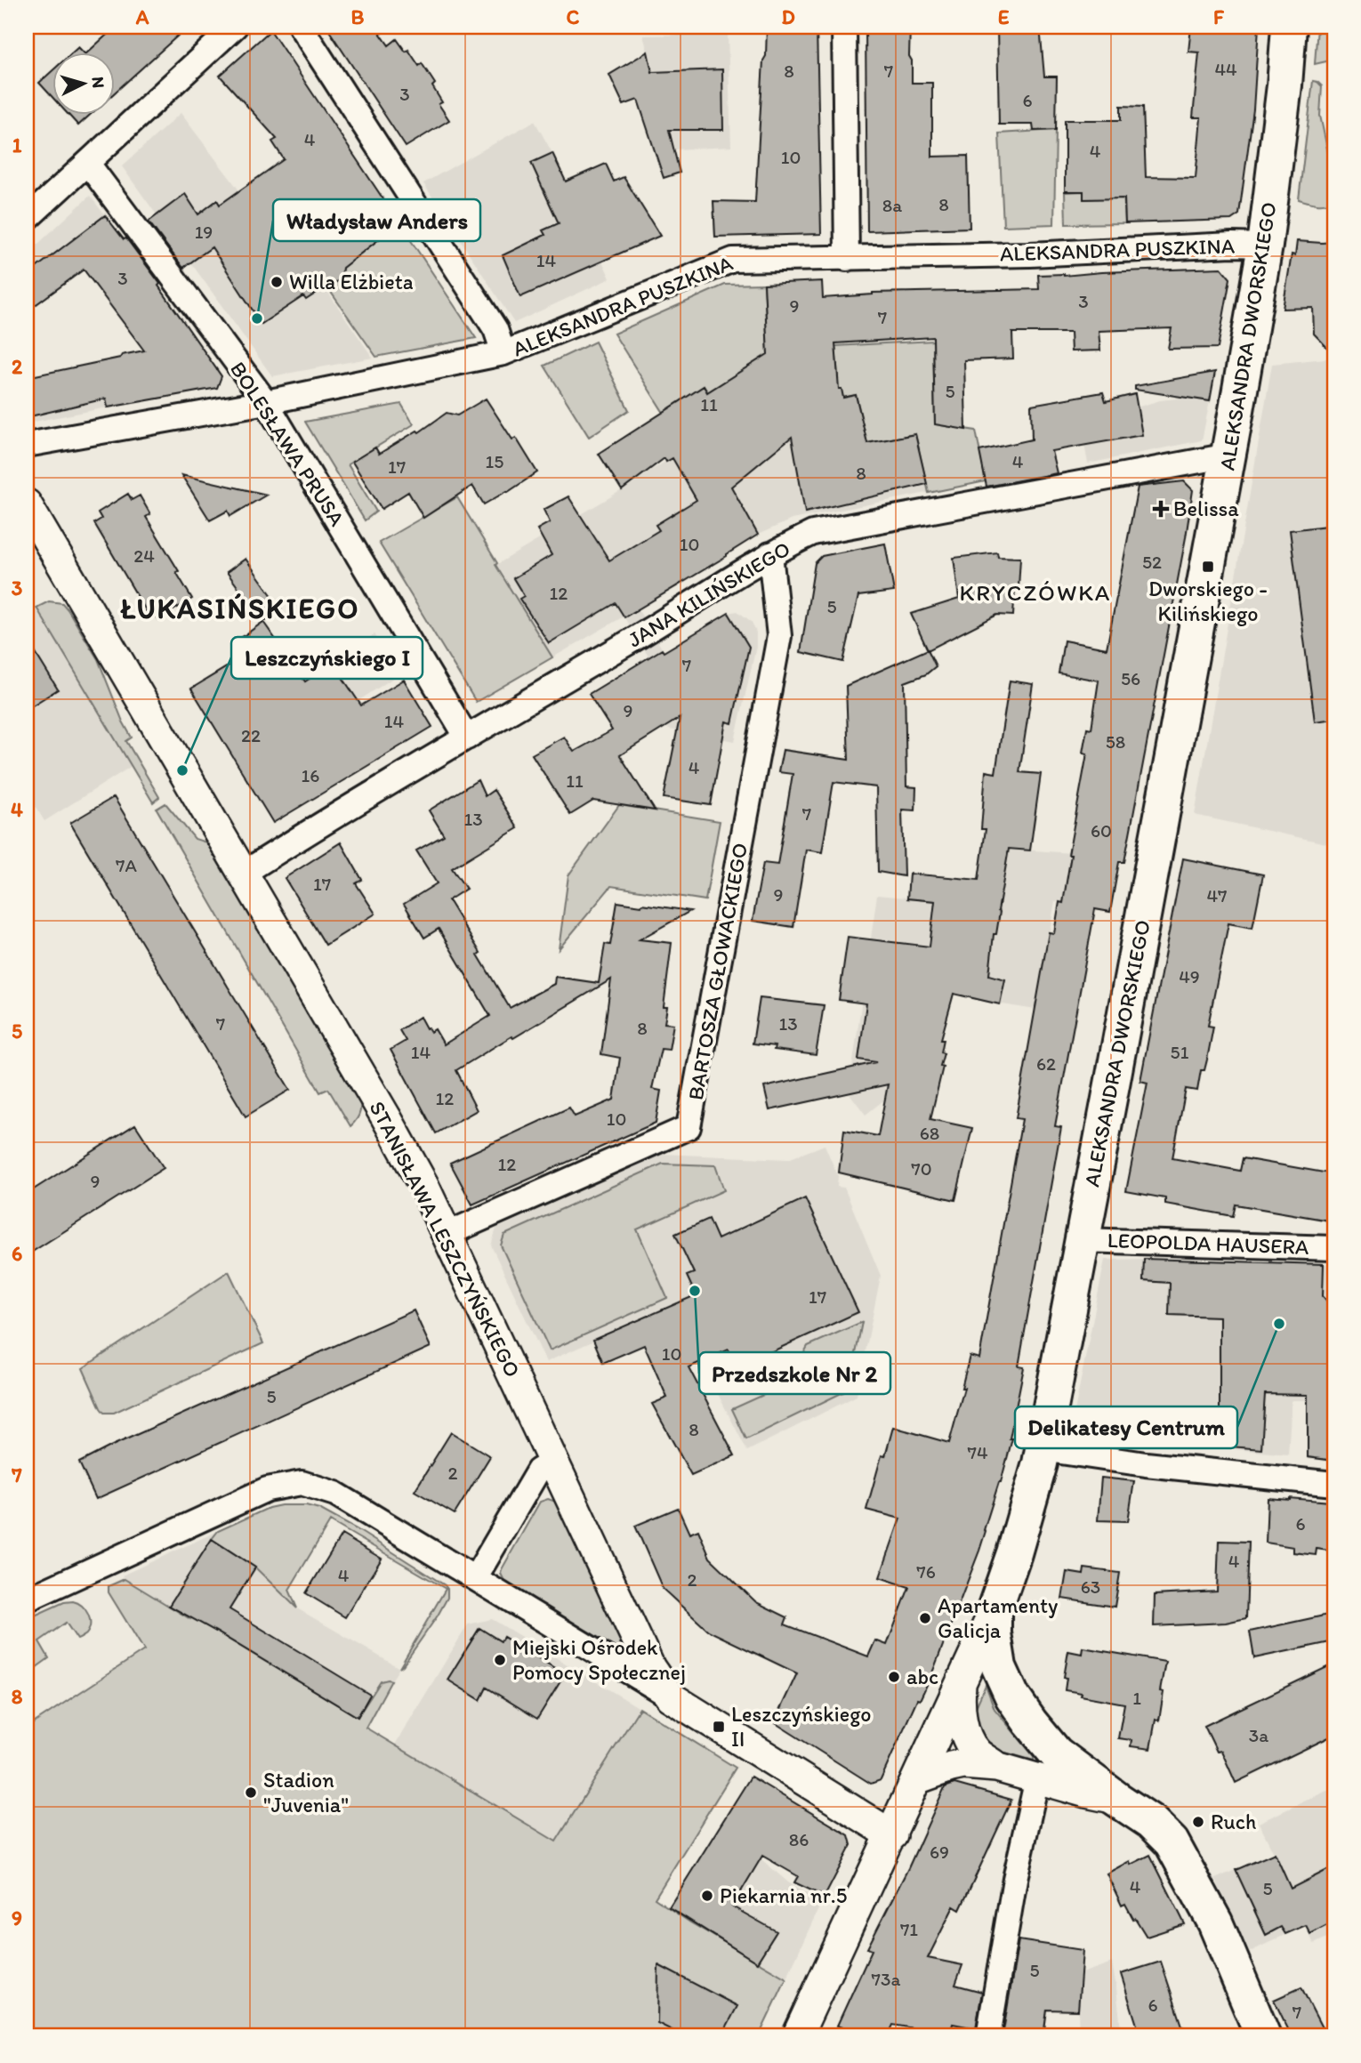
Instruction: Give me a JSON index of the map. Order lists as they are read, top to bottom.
{
  "streets": {
    "main road": ["ALEKSANDRA DWORSKIEGO"],
    "street": [
      "ALEKSANDRA PUSZKINA",
      "BOLESŁAWA PRUSA",
      "JANA KILIŃSKIEGO",
      "BARTOSZA GŁOWACKIEGO",
      "STANISŁAWA LESZCZYŃSKIEGO",
      "LEOPOLDA HAUSERA"
    ]
  },
  "crossings": [
    ["ALEKSANDRA PUSZKINA", "ALEKSANDRA DWORSKIEGO"],
    ["ALEKSANDRA PUSZKINA", "BOLESŁAWA PRUSA"],
    ["ALEKSANDRA DWORSKIEGO", "JANA KILIŃSKIEGO"],
    ["ALEKSANDRA DWORSKIEGO", "STANISŁAWA LESZCZYŃSKIEGO"],
    ["ALEKSANDRA DWORSKIEGO", "LEOPOLDA HAUSERA"],
    ["BOLESŁAWA PRUSA", "JANA KILIŃSKIEGO"],
    ["JANA KILIŃSKIEGO", "BARTOSZA GŁOWACKIEGO"],
    ["JANA KILIŃSKIEGO", "STANISŁAWA LESZCZYŃSKIEGO"],
    ["BARTOSZA GŁOWACKIEGO", "STANISŁAWA LESZCZYŃSKIEGO"]
  ],
  "districts": ["KRYCZÓWKA", "ŁUKASIŃSKIEGO"],
  "places": {
    "other": [
      "Willa Elżbieta",
      "Władysław Anders",
      "Leszczyńskiego I",
      "Przedszkole Nr 2",
      "Delikatesy Centrum",
      "Apartamenty Galicja",
      "Miejski Ośrodek Pomocy Społecznej",
      "abc",
      "Stadion \"Juvenia\"",
      "Ruch",
      "Piekarnia nr.5"
    ],
    "health": ["Belissa"],
    "transit": ["Dworskiego - Kilińskiego", "Leszczyńskiego II"]
  },
  "house_numbers": [
    "44",
    "8",
    "7",
    "3",
    "6",
    "4",
    "4",
    "10",
    "8",
    "8a",
    "19",
    "14",
    "3",
    "3",
    "9",
    "7",
    "5",
    "11",
    "15",
    "4",
    "17",
    "8",
    "10",
    "24",
    "52",
    "12",
    "5",
    "7",
    "56",
    "9",
    "14",
    "22",
    "58",
    "4",
    "16",
    "11",
    "7",
    "13",
    "60",
    "7A",
    "17",
    "9",
    "47",
    "49",
    "7",
    "13",
    "8",
    "14",
    "51",
    "62",
    "12",
    "10",
    "68",
    "12",
    "70",
    "9",
    "17",
    "10",
    "5",
    "8",
    "74",
    "2",
    "6",
    "4",
    "76",
    "4",
    "2",
    "63",
    "1",
    "3a",
    "86",
    "69",
    "4",
    "5",
    "71",
    "5",
    "73a",
    "6",
    "7"
  ],
  "north": "right",
  "grid": {
    "columns": [
      "A",
      "B",
      "C",
      "D",
      "E",
      "F"
    ],
    "rows": [
      "1",
      "2",
      "3",
      "4",
      "5",
      "6",
      "7",
      "8",
      "9"
    ]
  }
}
